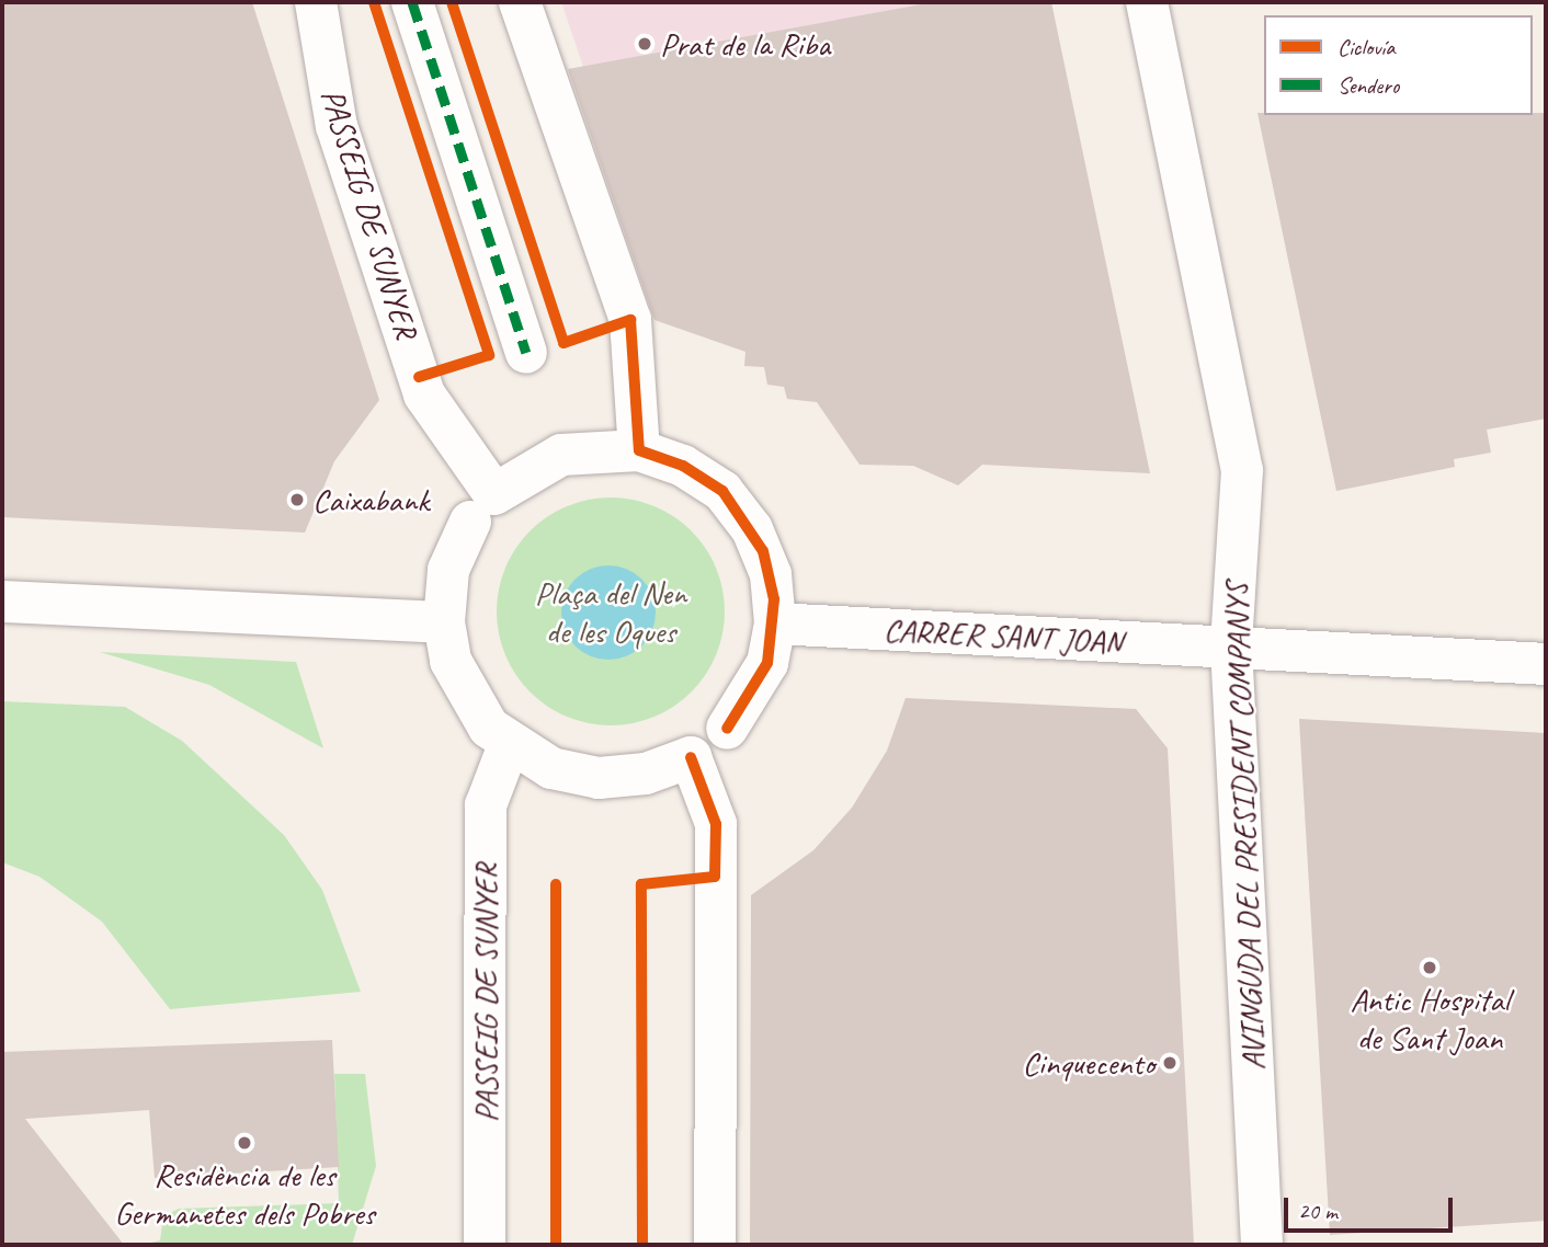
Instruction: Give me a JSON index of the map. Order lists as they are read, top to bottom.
{
  "streets": {
    "street": ["PASSEIG DE SUNYER", "CARRER SANT JOAN", "AVINGUDA DEL PRESIDENT COMPANYS"]
  },
  "crossings": [
    ["CARRER SANT JOAN", "AVINGUDA DEL PRESIDENT COMPANYS"]
  ],
  "parks": ["Plaça del Nen de les Oques"],
  "places": [
    "Prat de la Riba",
    "Caixabank",
    "Antic Hospital de Sant Joan",
    "Cinquecento",
    "Residència de les Germanetes dels Pobres"
  ],
  "legend": ["Ciclovía", "Sendero"],
  "scale_bar": "20 m"
}
